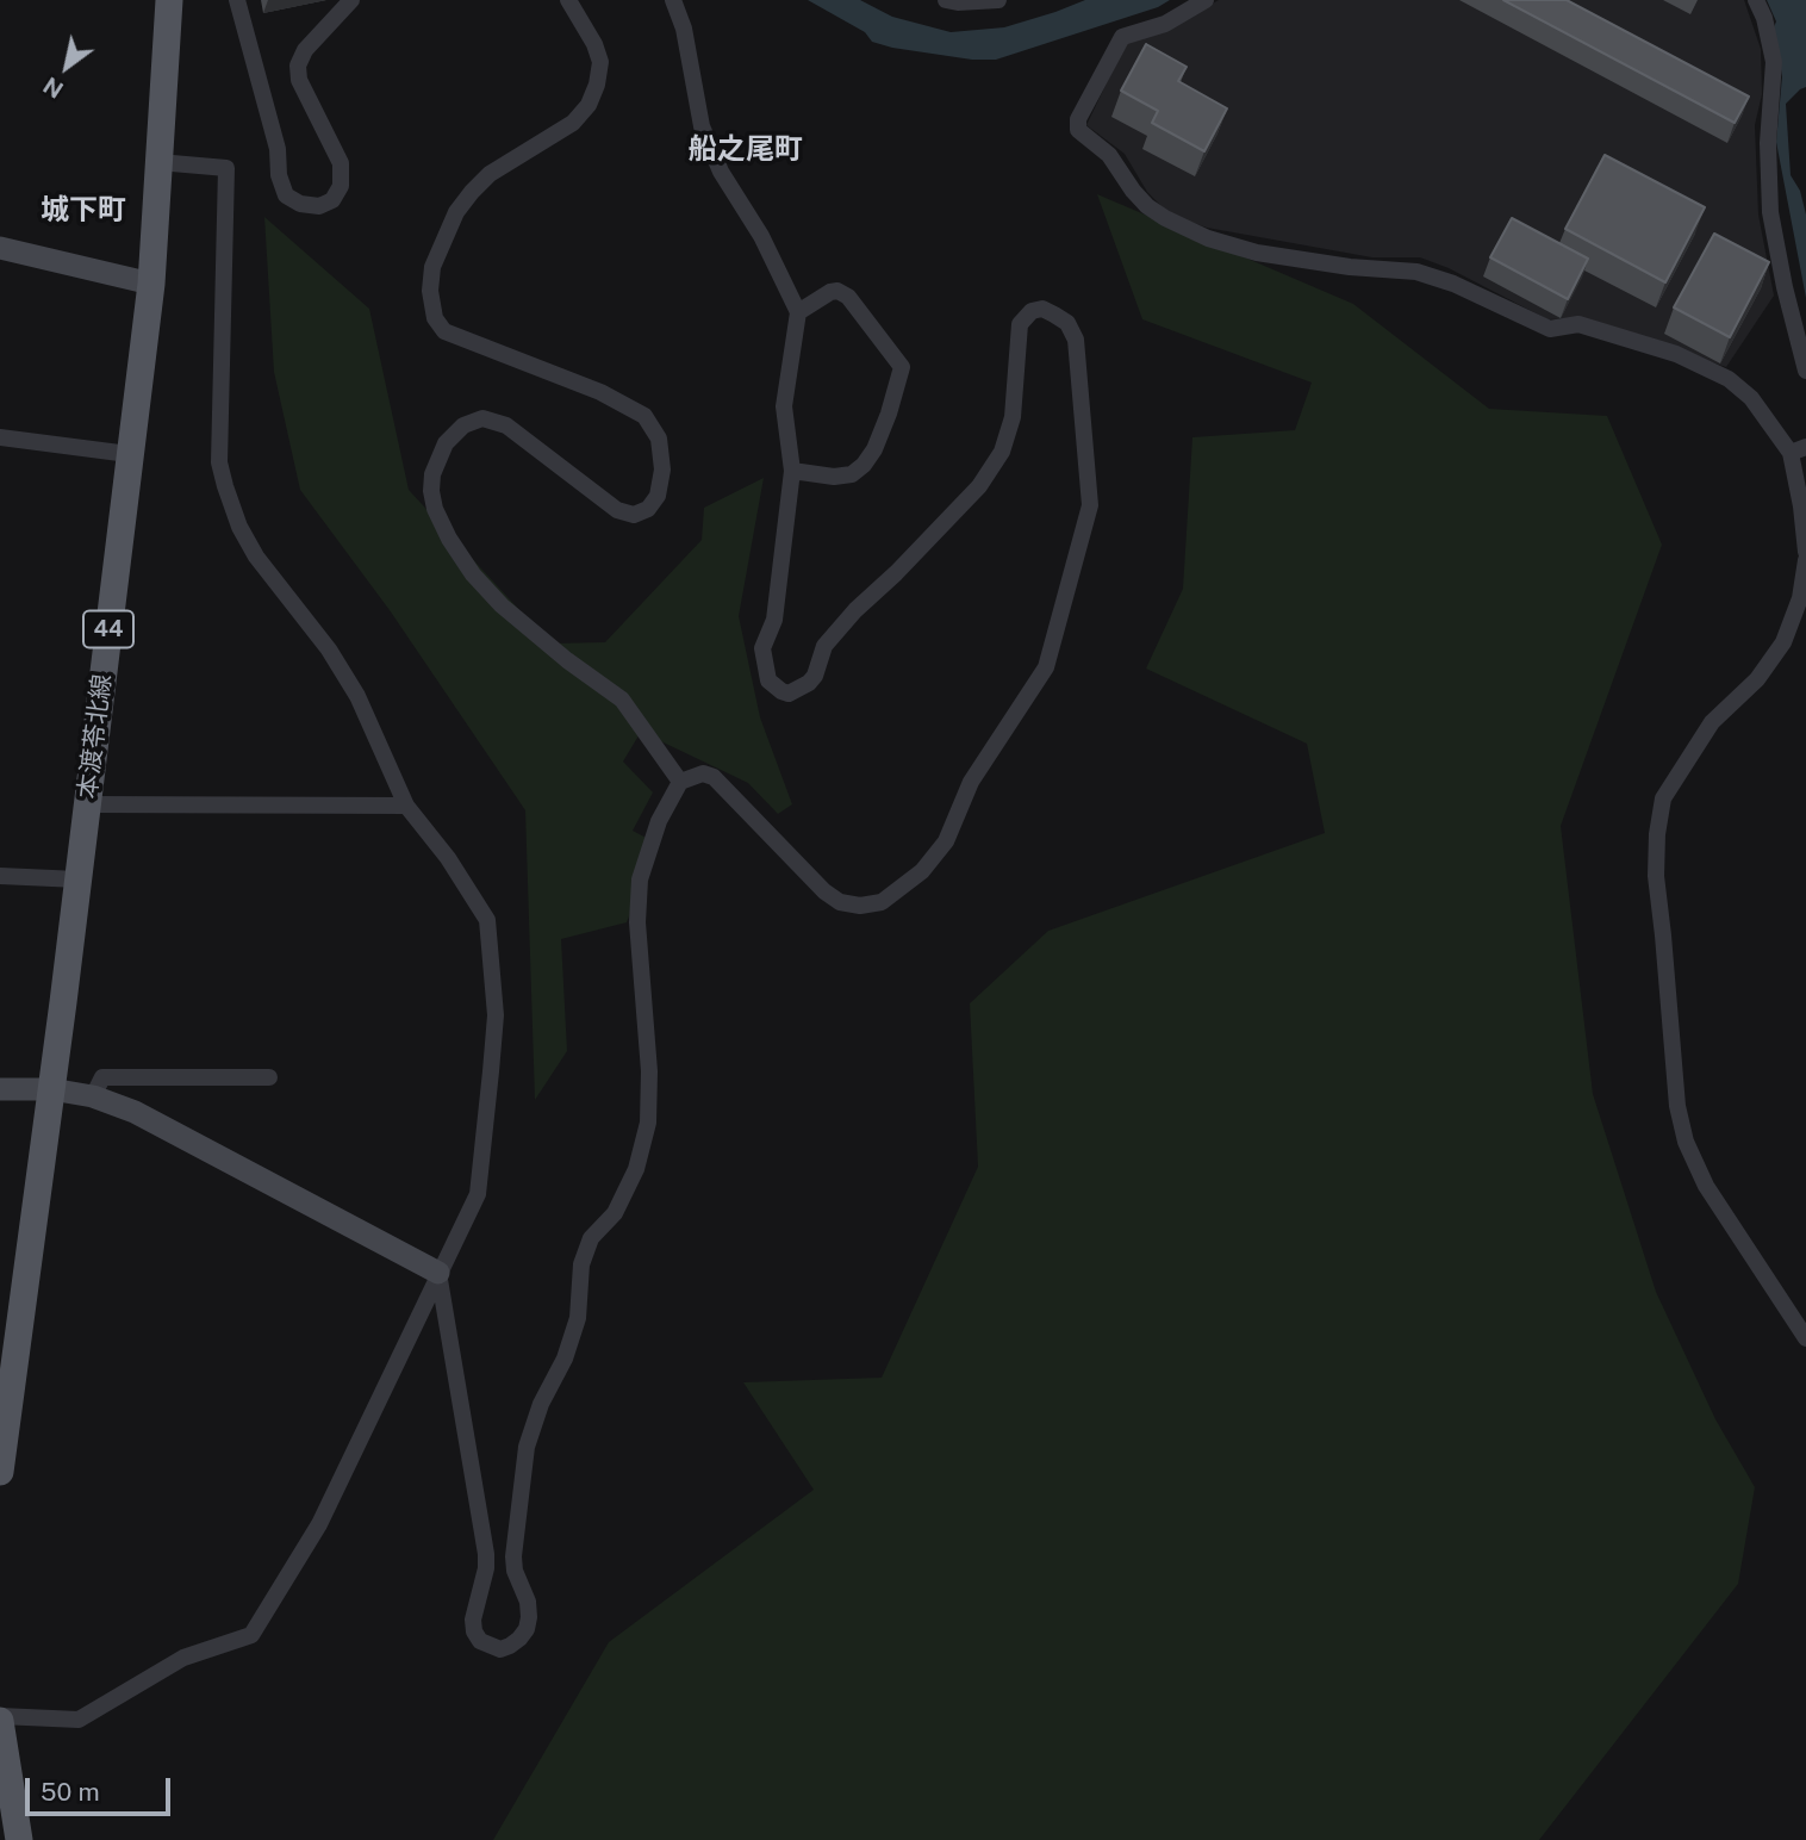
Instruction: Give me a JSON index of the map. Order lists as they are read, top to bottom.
{
  "streets": {
    "main road": ["44", "本渡苓北線"]
  },
  "districts": ["船之尾町", "城下町"],
  "scale_bar": "50 m",
  "north": "bottom left"
}
